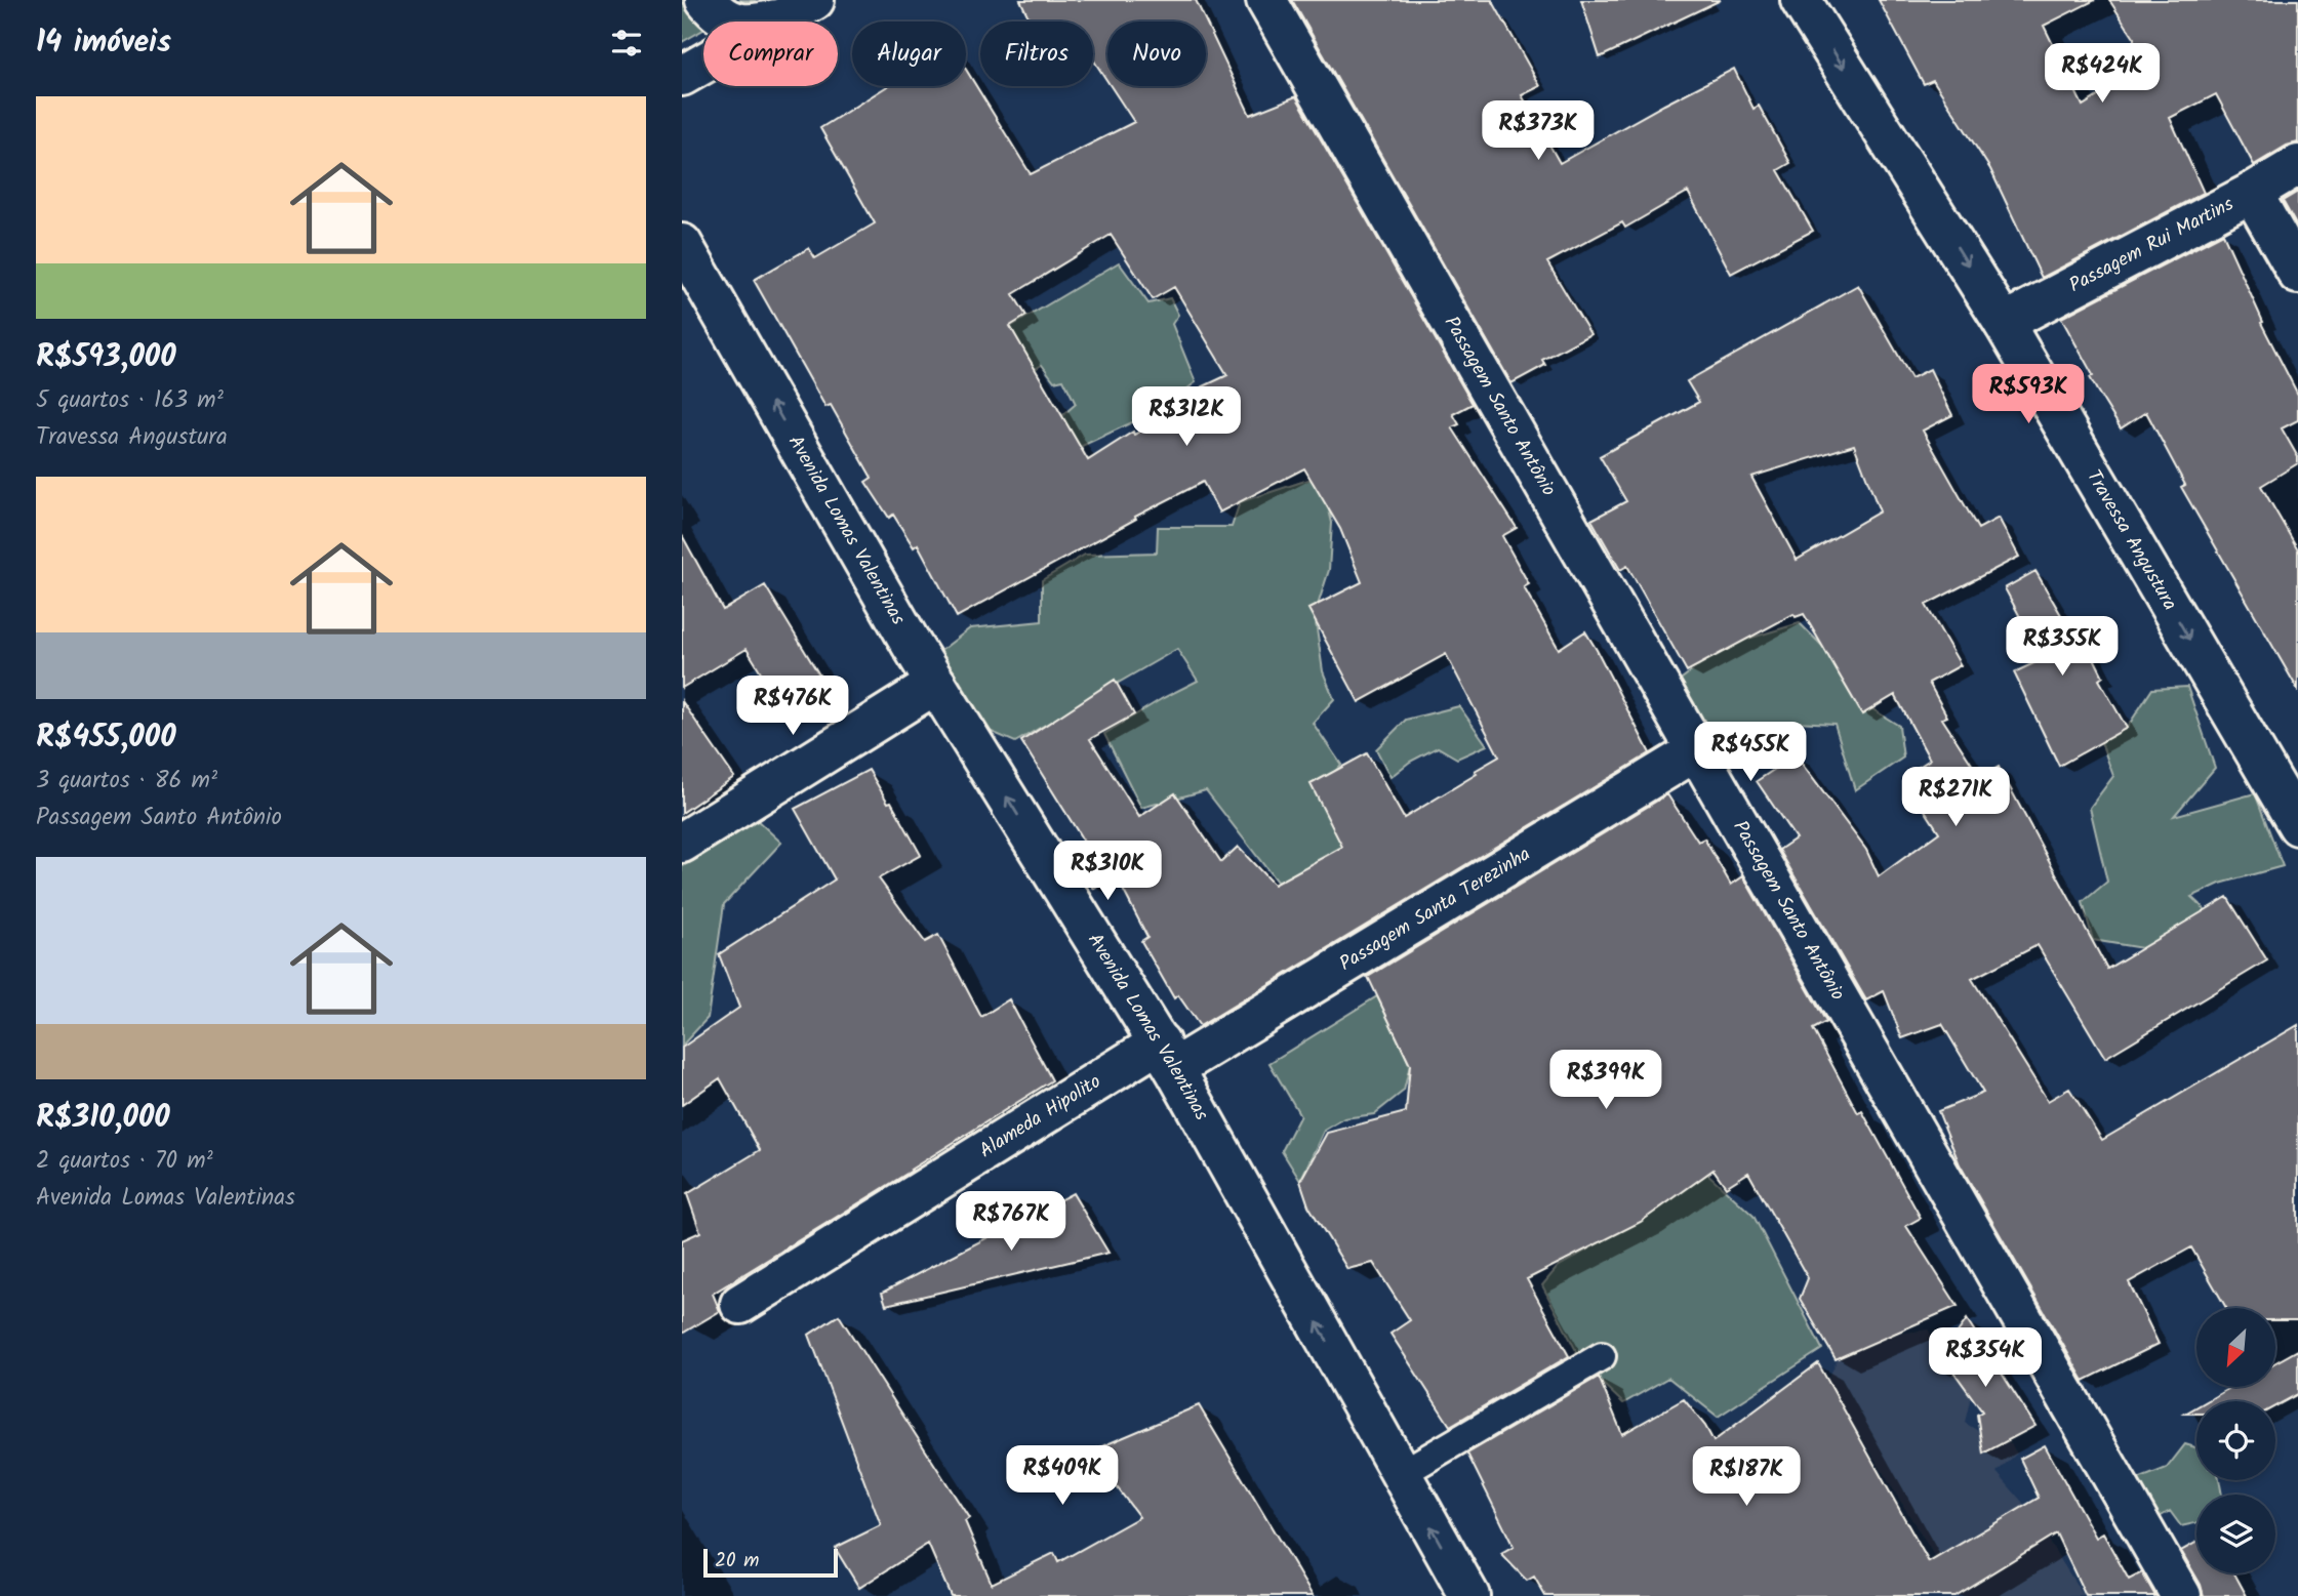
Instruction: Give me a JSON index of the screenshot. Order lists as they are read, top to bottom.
{
  "streets": {
    "street": [
      "Passagem Rui Martins",
      "Passagem Santo Antônio",
      "Avenida Lomas Valentinas",
      "Travessa Angustura",
      "Passagem Santa Terezinha",
      "Alameda Hipolito"
    ]
  },
  "crossings": [
    ["Passagem Rui Martins", "Travessa Angustura"],
    ["Passagem Santo Antônio", "Passagem Santa Terezinha"],
    ["Avenida Lomas Valentinas", "Passagem Santa Terezinha"],
    ["Avenida Lomas Valentinas", "Alameda Hipolito"],
    ["Passagem Santa Terezinha", "Alameda Hipolito"]
  ],
  "one_way": ["Avenida Lomas Valentinas", "Travessa Angustura"],
  "scale_bar": "20 m",
  "north": "bottom left",
  "page": {
    "heading": "14 imóveis",
    "chip": [
      "Comprar",
      "Alugar",
      "Filtros",
      "Novo"
    ],
    "price": [
      "R$424K",
      "R$373K",
      "R$593K",
      "R$312K",
      "R$355K",
      "R$476K",
      "R$455K",
      "R$271K",
      "R$310K",
      "R$399K",
      "R$767K",
      "R$354K",
      "R$409K",
      "R$187K"
    ],
    "list": [
      {
        "name": "R$593,000",
        "note": "5 quartos · 163 m² · Travessa Angustura"
      },
      {
        "name": "R$455,000",
        "note": "3 quartos · 86 m² · Passagem Santo Antônio"
      },
      {
        "name": "R$310,000",
        "note": "2 quartos · 70 m² · Avenida Lomas Valentinas"
      }
    ],
    "scale": "20 m"
  }
}
